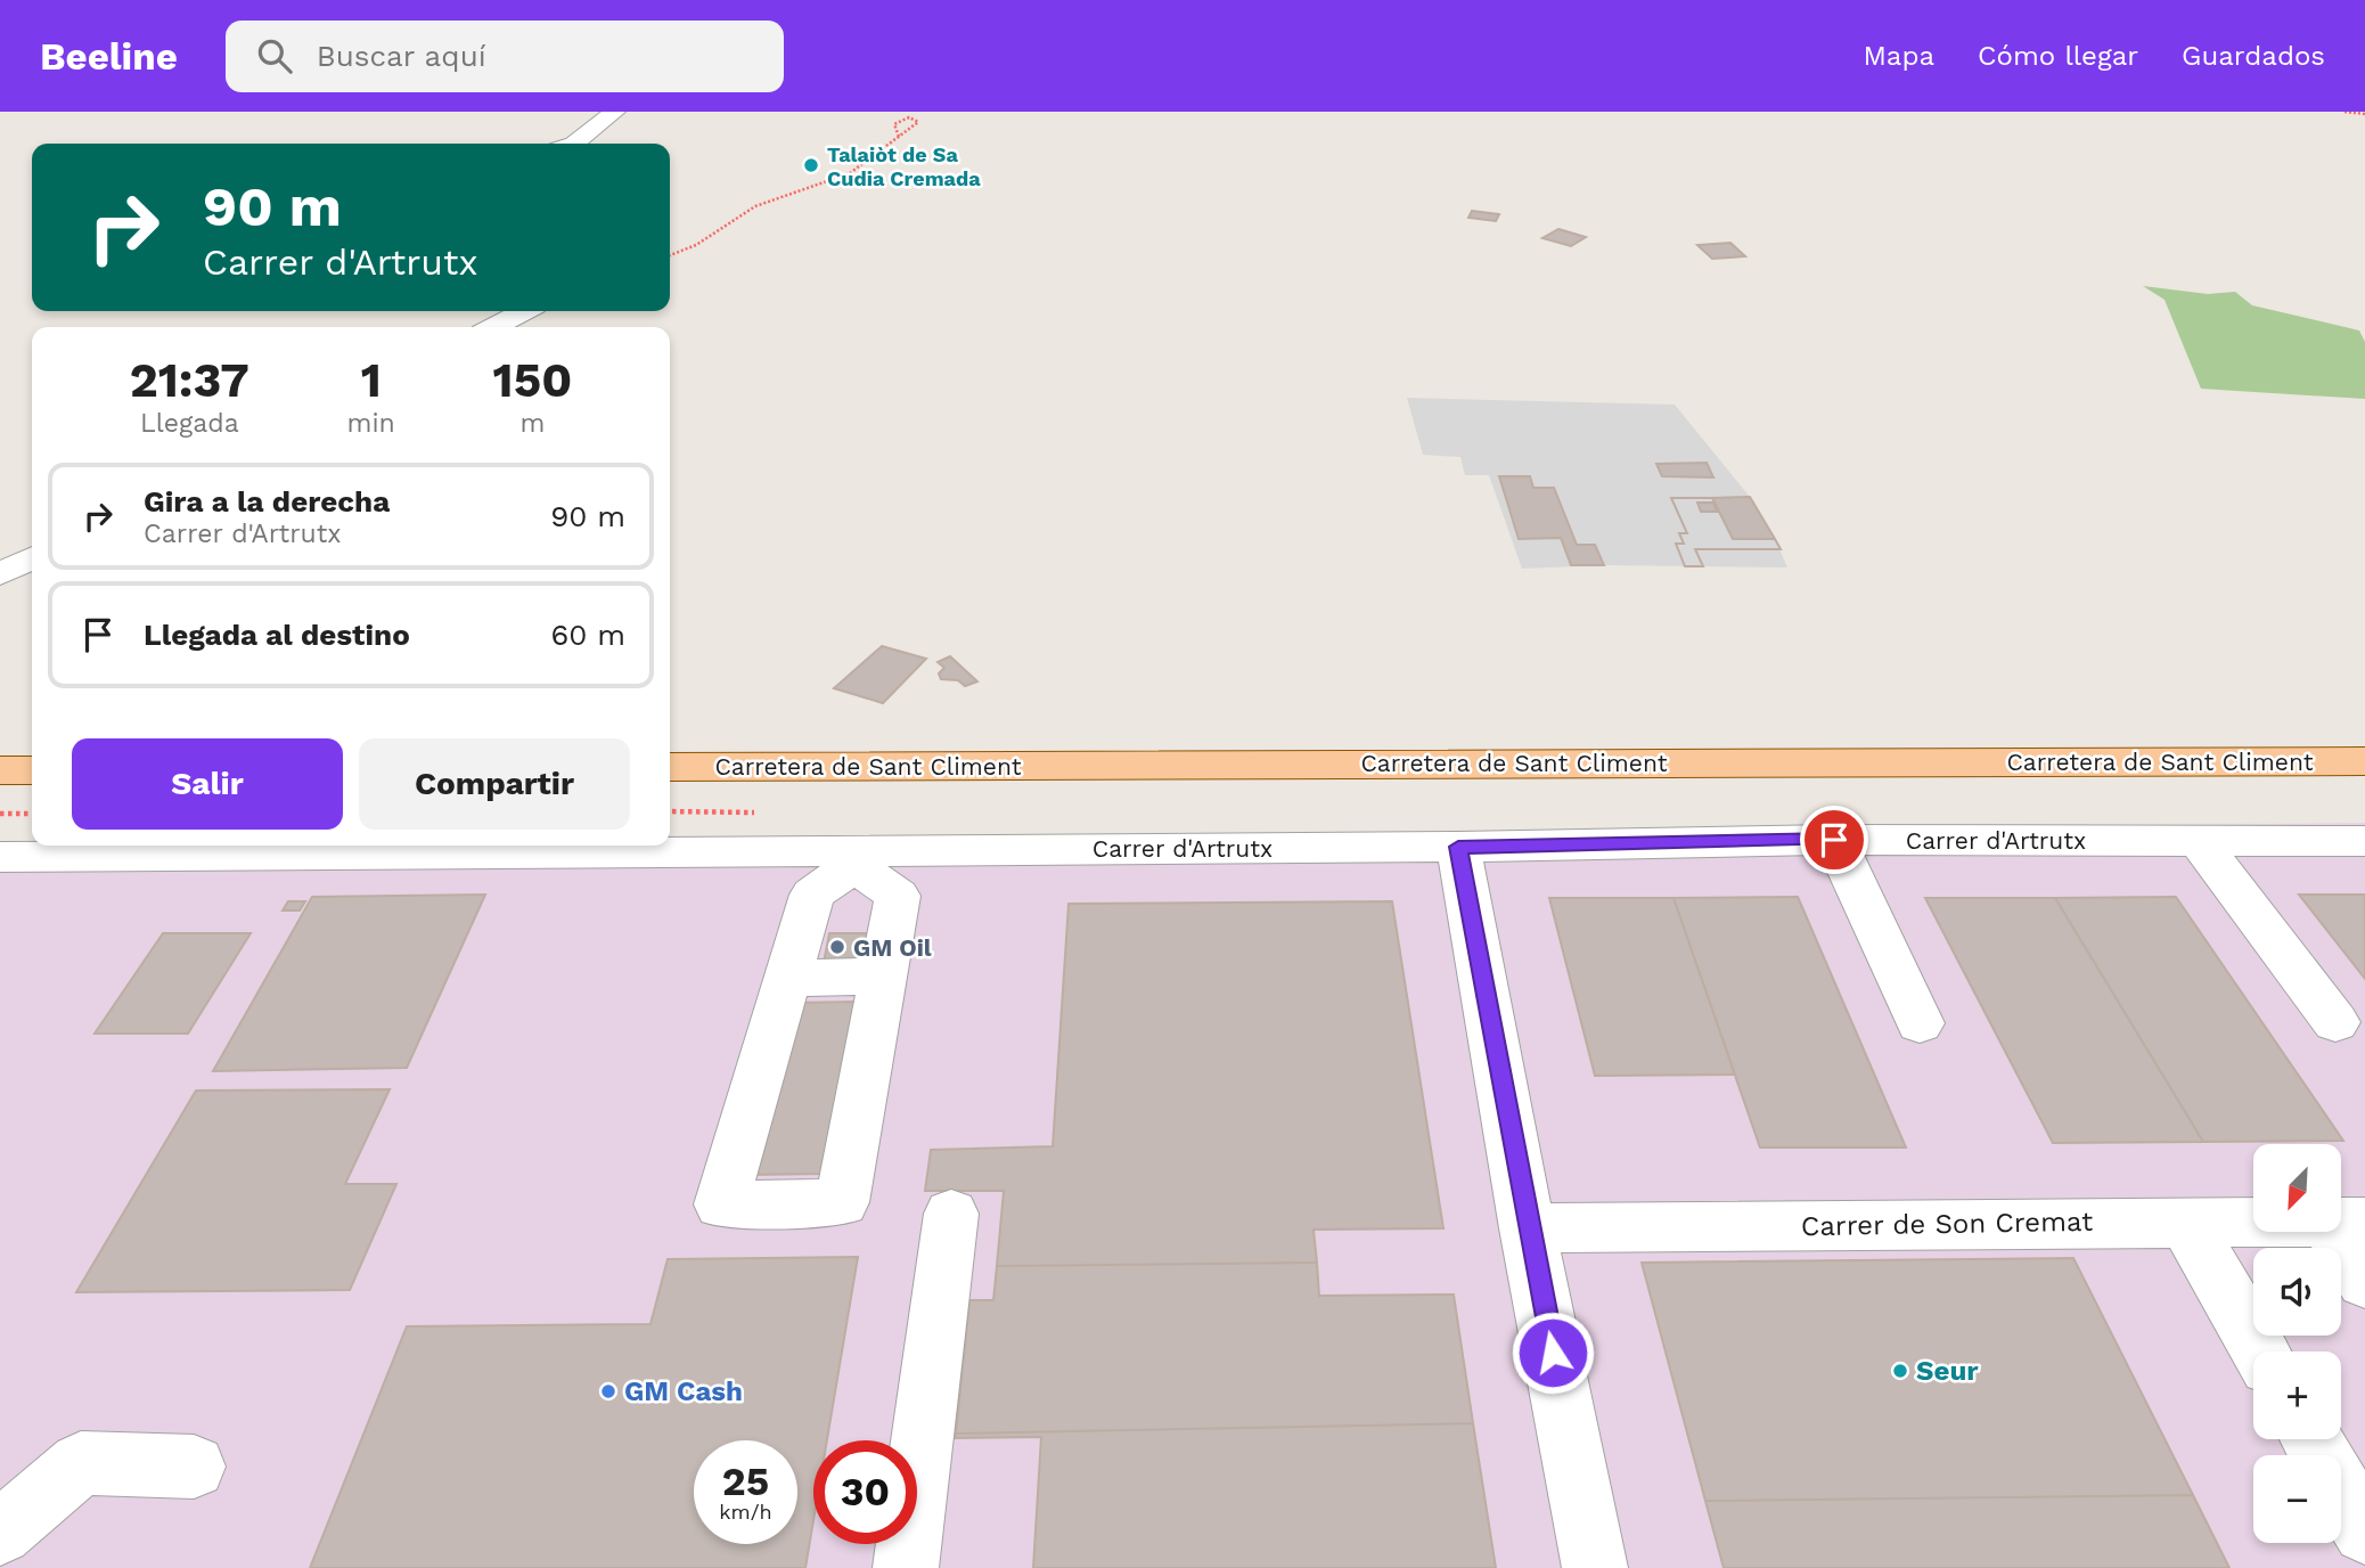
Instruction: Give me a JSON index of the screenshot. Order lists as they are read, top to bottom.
{
  "streets": {
    "main road": ["Carretera de Sant Climent"],
    "street": ["Carrer d'Artrutx", "Carrer de Son Cremat"]
  },
  "places": [
    "Talaiòt de Sa Cudia Cremada",
    "GM Oil",
    "Seur",
    "GM Cash"
  ],
  "north": "bottom left",
  "page": {
    "header": "Beeline",
    "search": "Buscar aquí",
    "nav": ["Mapa", "Cómo llegar", "Guardados"],
    "turn": ["90 m", "Carrer d'Artrutx"],
    "eta": [
      "21:37",
      "Llegada",
      "1",
      "min",
      "150",
      "m"
    ],
    "list": [
      {
        "name": "Gira a la derecha",
        "note": "Carrer d'Artrutx",
        "value": "90 m"
      },
      {
        "name": "Llegada al destino",
        "value": "60 m"
      }
    ],
    "buttons": ["Salir", "Compartir"],
    "map_buttons": ["+", "−"],
    "speed": "25 km/h",
    "limit": "30"
  }
}
